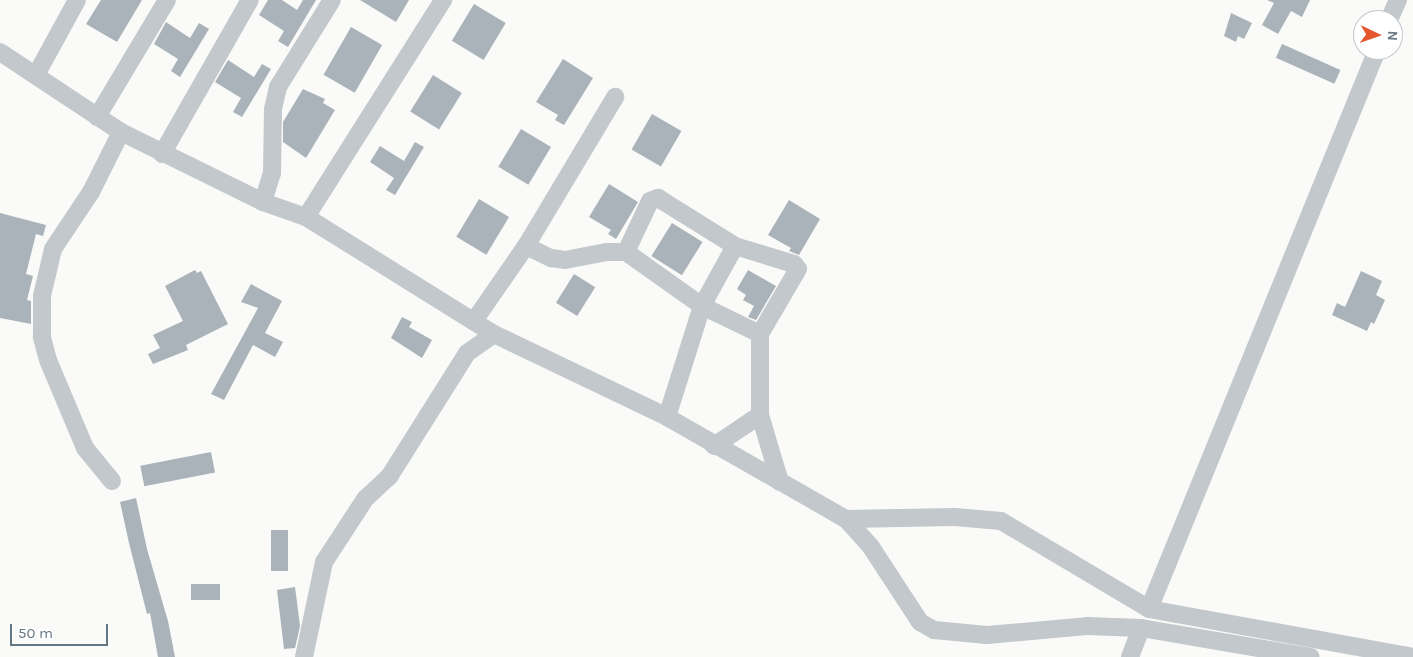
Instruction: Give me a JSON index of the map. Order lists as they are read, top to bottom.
{
  "scale_bar": "50 m",
  "north": "right"
}
